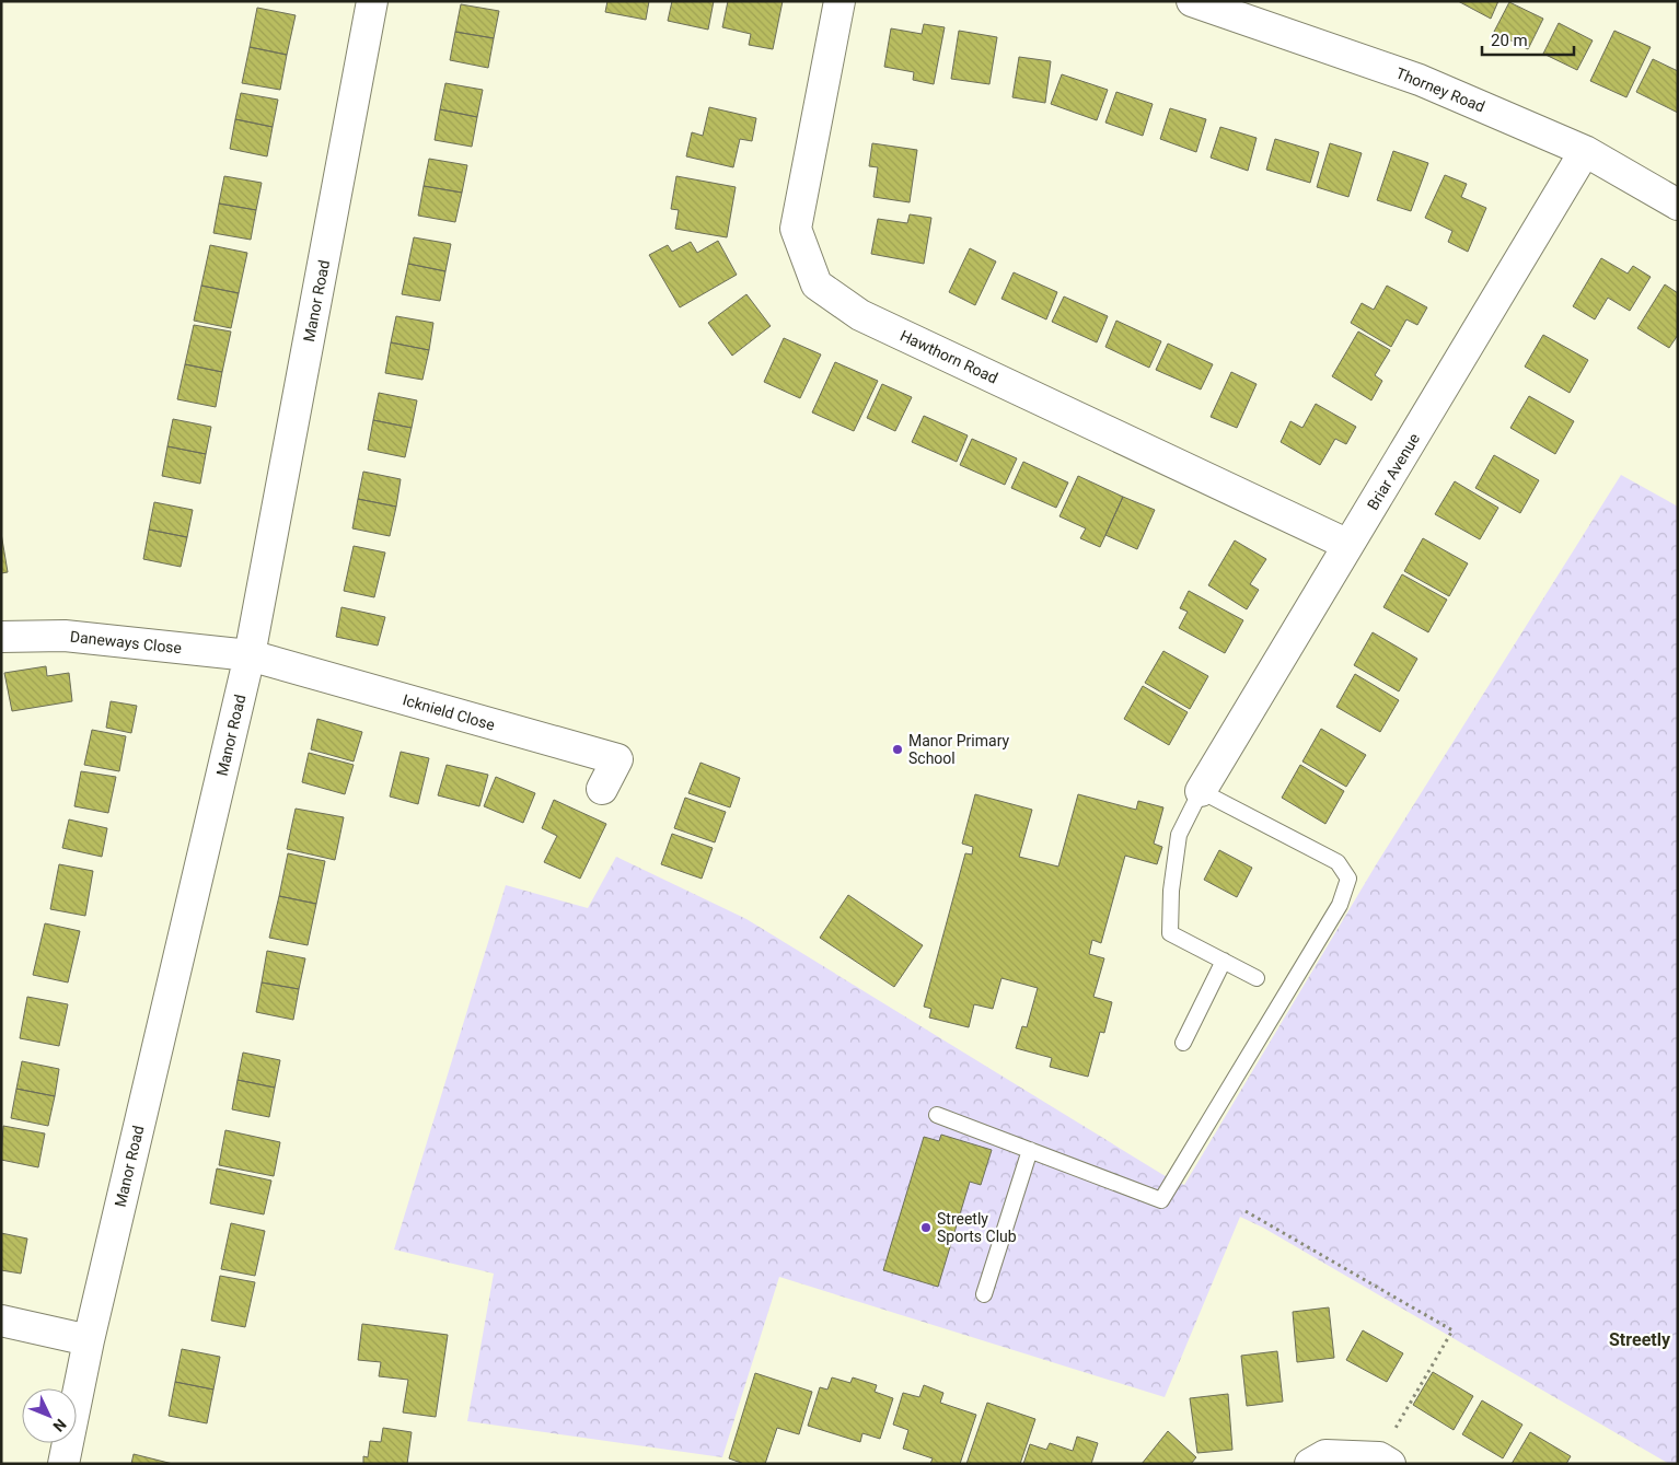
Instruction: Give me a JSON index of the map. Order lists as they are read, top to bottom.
{
  "streets": {
    "street": [
      "Thorney Road",
      "Manor Road",
      "Hawthorn Road",
      "Briar Avenue",
      "Daneways Close",
      "Icknield Close"
    ]
  },
  "crossings": [
    ["Thorney Road", "Briar Avenue"],
    ["Manor Road", "Daneways Close"],
    ["Manor Road", "Icknield Close"],
    ["Hawthorn Road", "Briar Avenue"],
    ["Daneways Close", "Icknield Close"]
  ],
  "districts": ["Streetly"],
  "places": ["Manor Primary School", "Streetly Sports Club"],
  "scale_bar": "20 m",
  "north": "bottom right"
}
